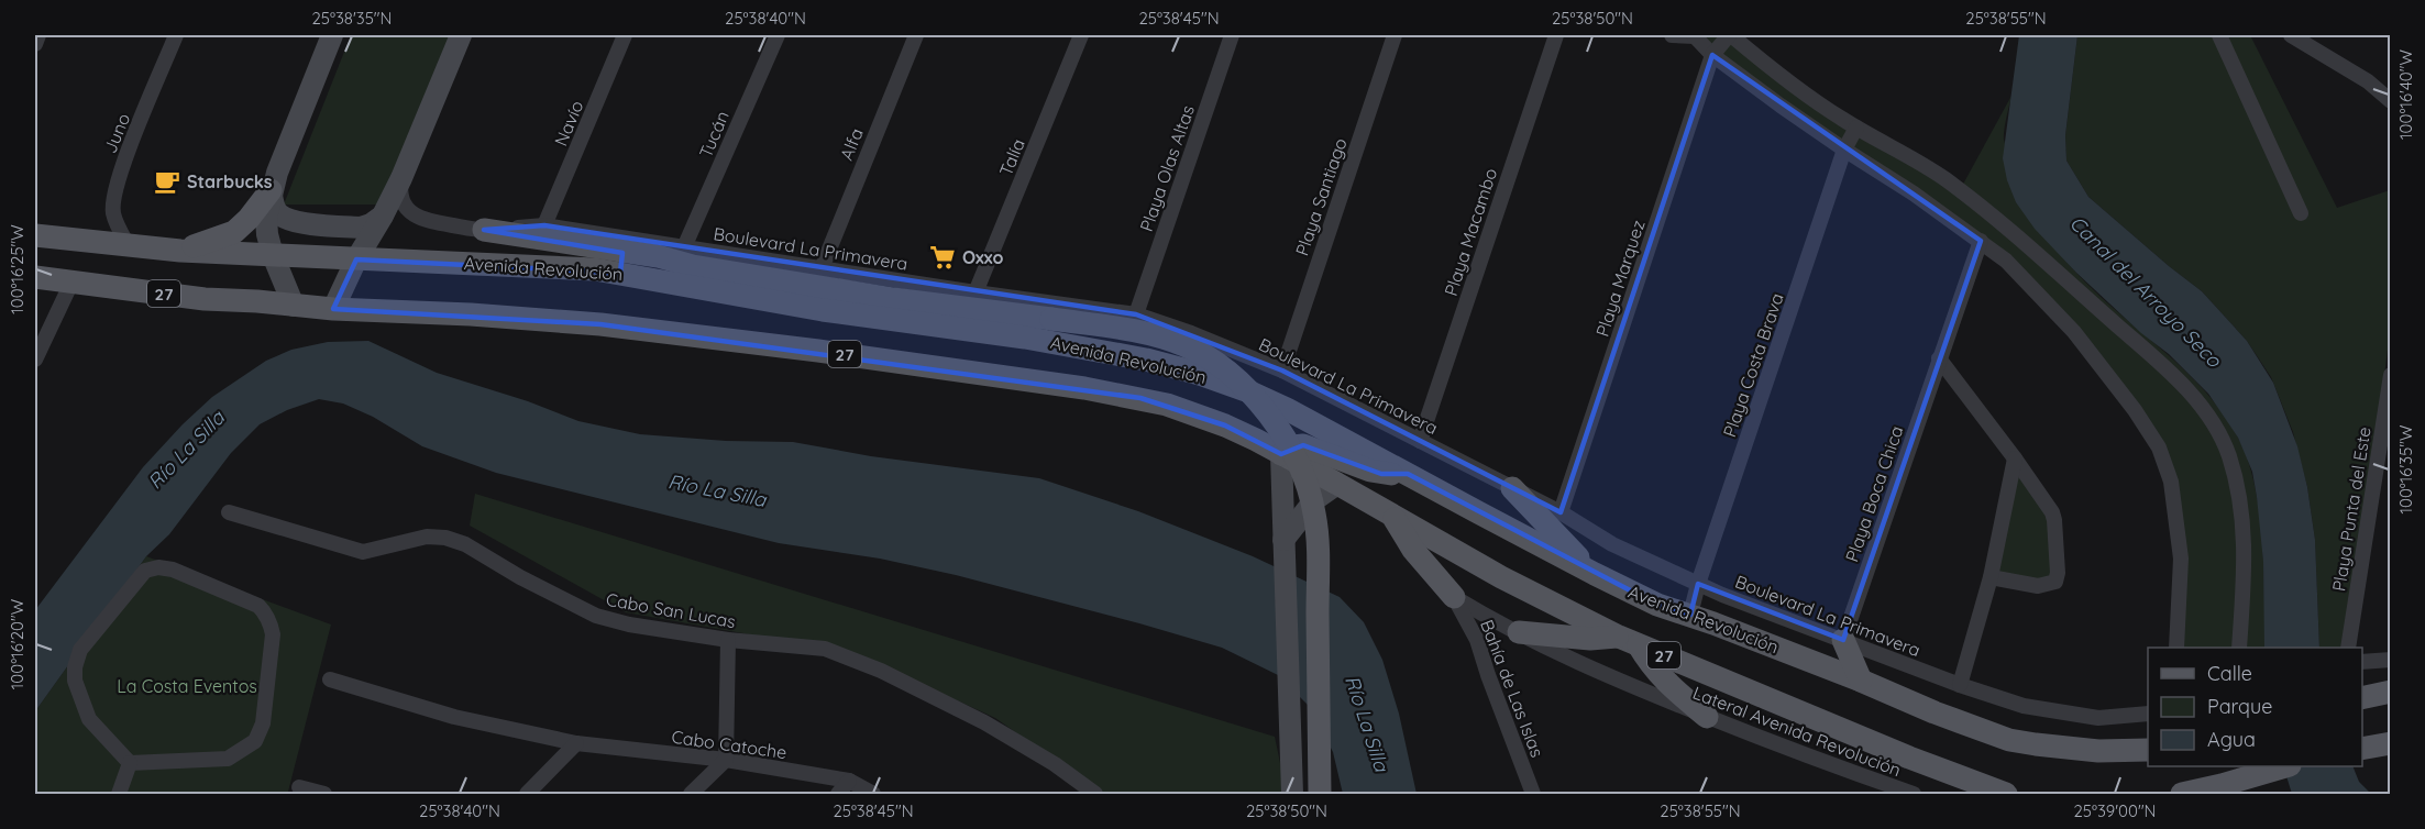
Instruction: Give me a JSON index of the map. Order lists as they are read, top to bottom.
{
  "streets": {
    "main road": ["Avenida Revolución", "27"],
    "street": [
      "Navío",
      "Juno",
      "Tucán",
      "Alfa",
      "Talía",
      "Playa Olas Altas",
      "Playa Santiago",
      "Playa Macambo",
      "Boulevard La Primavera",
      "Playa Marquez",
      "Playa Costa Brava",
      "Playa Boca Chica",
      "Playa Punta del Este",
      "Cabo San Lucas",
      "Bahía de Las Islas",
      "Lateral Avenida Revolución",
      "Cabo Catoche"
    ]
  },
  "crossings": [
    ["Navío", "Boulevard La Primavera"],
    ["Juno", "Avenida Revolución"],
    ["Tucán", "Boulevard La Primavera"],
    ["Alfa", "Boulevard La Primavera"],
    ["Talía", "Boulevard La Primavera"],
    ["Playa Olas Altas", "Boulevard La Primavera"],
    ["Playa Santiago", "Boulevard La Primavera"],
    ["Playa Macambo", "Boulevard La Primavera"],
    ["Boulevard La Primavera", "Playa Marquez"],
    ["Boulevard La Primavera", "Playa Costa Brava"],
    ["Boulevard La Primavera", "Playa Boca Chica"],
    ["Avenida Revolución", "Playa Costa Brava"],
    ["Bahía de Las Islas", "Lateral Avenida Revolución"]
  ],
  "water": ["Canal del Arroyo Seco", "Río La Silla"],
  "parks": ["La Costa Eventos"],
  "places": {
    "cafe": ["Starbucks"],
    "supermarket": ["Oxxo"]
  },
  "legend": ["Calle", "Parque", "Agua"],
  "coordinates": [
    "25°38'35\"N",
    "25°38'40\"N",
    "25°38'45\"N",
    "25°38'50\"N",
    "25°38'55\"N",
    "100°16'40\"W",
    "100°16'25\"W",
    "100°16'35\"W",
    "100°16'20\"W",
    "25°39'00\"N"
  ]
}
